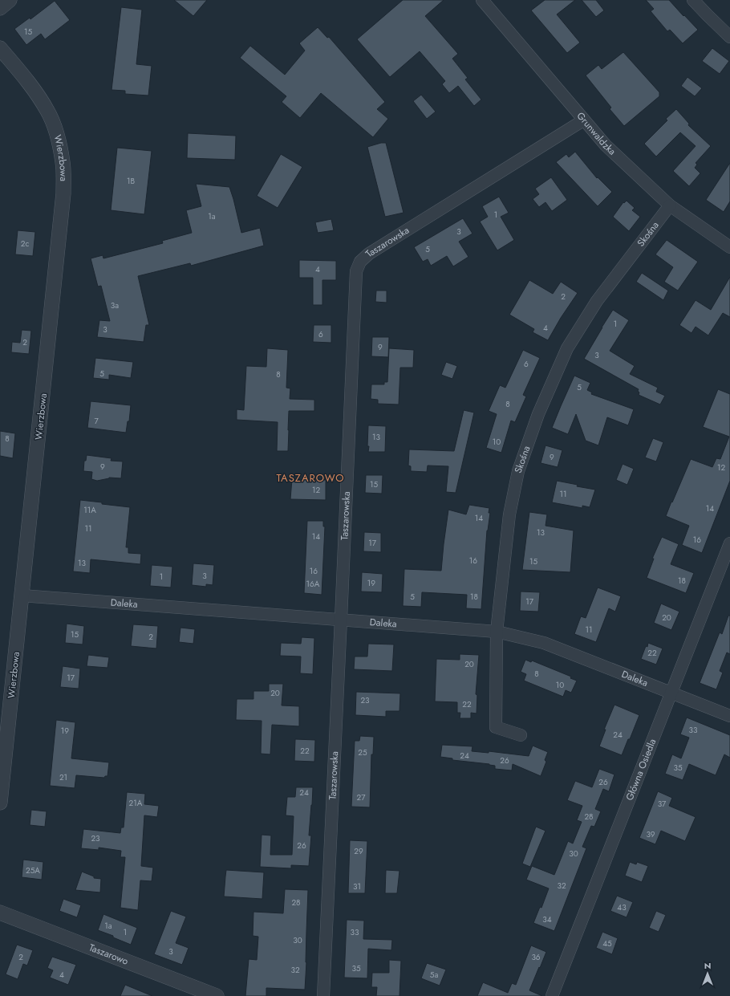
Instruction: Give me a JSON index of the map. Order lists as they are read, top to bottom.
{
  "streets": {
    "street": [
      "Grunwaldzka",
      "Wierzbowa",
      "Skośna",
      "Taszarowska",
      "Daleka",
      "Główna Osiedla",
      "Taszarowo"
    ]
  },
  "crossings": [
    ["Grunwaldzka", "Skośna"],
    ["Grunwaldzka", "Taszarowska"],
    ["Wierzbowa", "Daleka"],
    ["Skośna", "Daleka"],
    ["Taszarowska", "Daleka"],
    ["Daleka", "Główna Osiedla"]
  ],
  "districts": ["TASZAROWO"],
  "house_numbers": [
    "15",
    "1B",
    "1",
    "1a",
    "3",
    "2c",
    "5",
    "4",
    "2",
    "3a",
    "1",
    "4",
    "3",
    "6",
    "2",
    "9",
    "3",
    "6",
    "5",
    "8",
    "5",
    "8",
    "7",
    "13",
    "8",
    "10",
    "9",
    "9",
    "12",
    "15",
    "12",
    "11",
    "14",
    "11A",
    "14",
    "11",
    "13",
    "14",
    "16",
    "17",
    "16",
    "15",
    "13",
    "16",
    "3",
    "1",
    "18",
    "19",
    "16A",
    "5",
    "18",
    "17",
    "20",
    "11",
    "15",
    "2",
    "22",
    "20",
    "8",
    "17",
    "10",
    "20",
    "23",
    "22",
    "33",
    "19",
    "24",
    "22",
    "25",
    "24",
    "26",
    "35",
    "21",
    "26",
    "24",
    "27",
    "21A",
    "37",
    "28",
    "39",
    "23",
    "26",
    "29",
    "30",
    "25A",
    "32",
    "31",
    "28",
    "43",
    "34",
    "1a",
    "1",
    "33",
    "30",
    "45",
    "3",
    "2",
    "36",
    "35",
    "32",
    "4",
    "5a"
  ],
  "north": "top"
}
